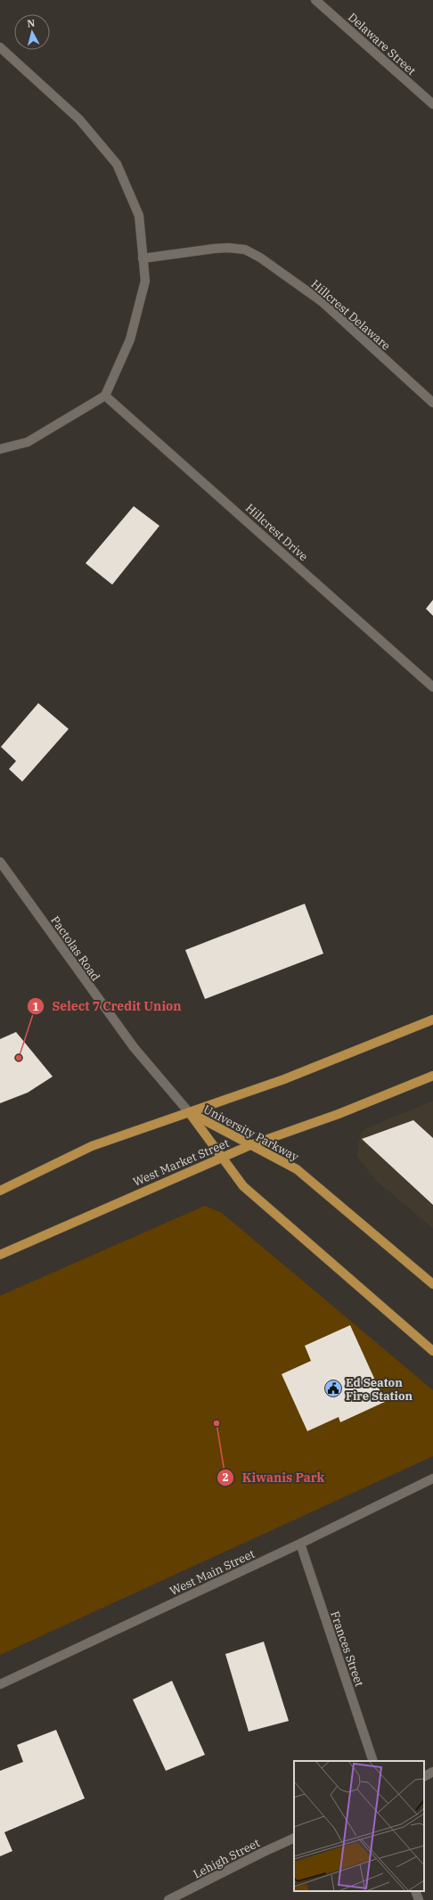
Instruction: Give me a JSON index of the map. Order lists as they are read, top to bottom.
{
  "streets": {
    "main road": ["University Parkway", "West Market Street"],
    "street": [
      "Delaware Street",
      "Hillcrest Delaware",
      "Hillcrest Drive",
      "Pactolas Road",
      "West Main Street",
      "Frances Street",
      "Lehigh Street"
    ]
  },
  "crossings": [
    ["Pactolas Road", "University Parkway"],
    ["University Parkway", "West Market Street"],
    ["West Main Street", "Frances Street"]
  ],
  "places": {
    "other": ["Select 7 Credit Union", "Kiwanis Park"],
    "public building": ["Ed Seaton Fire Station"]
  },
  "north": "top"
}
